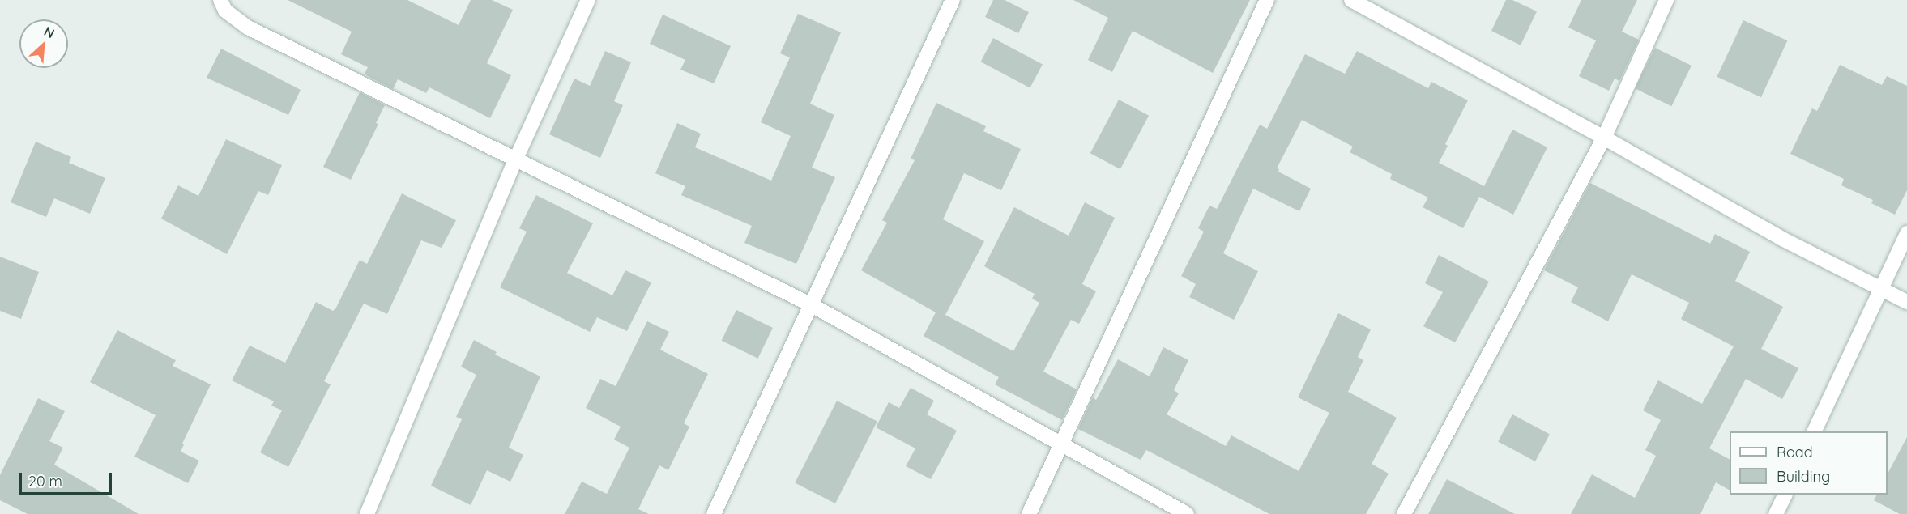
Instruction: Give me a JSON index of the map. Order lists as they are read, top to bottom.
{
  "legend": ["Road", "Building"],
  "scale_bar": "20 m",
  "north": "top right"
}
